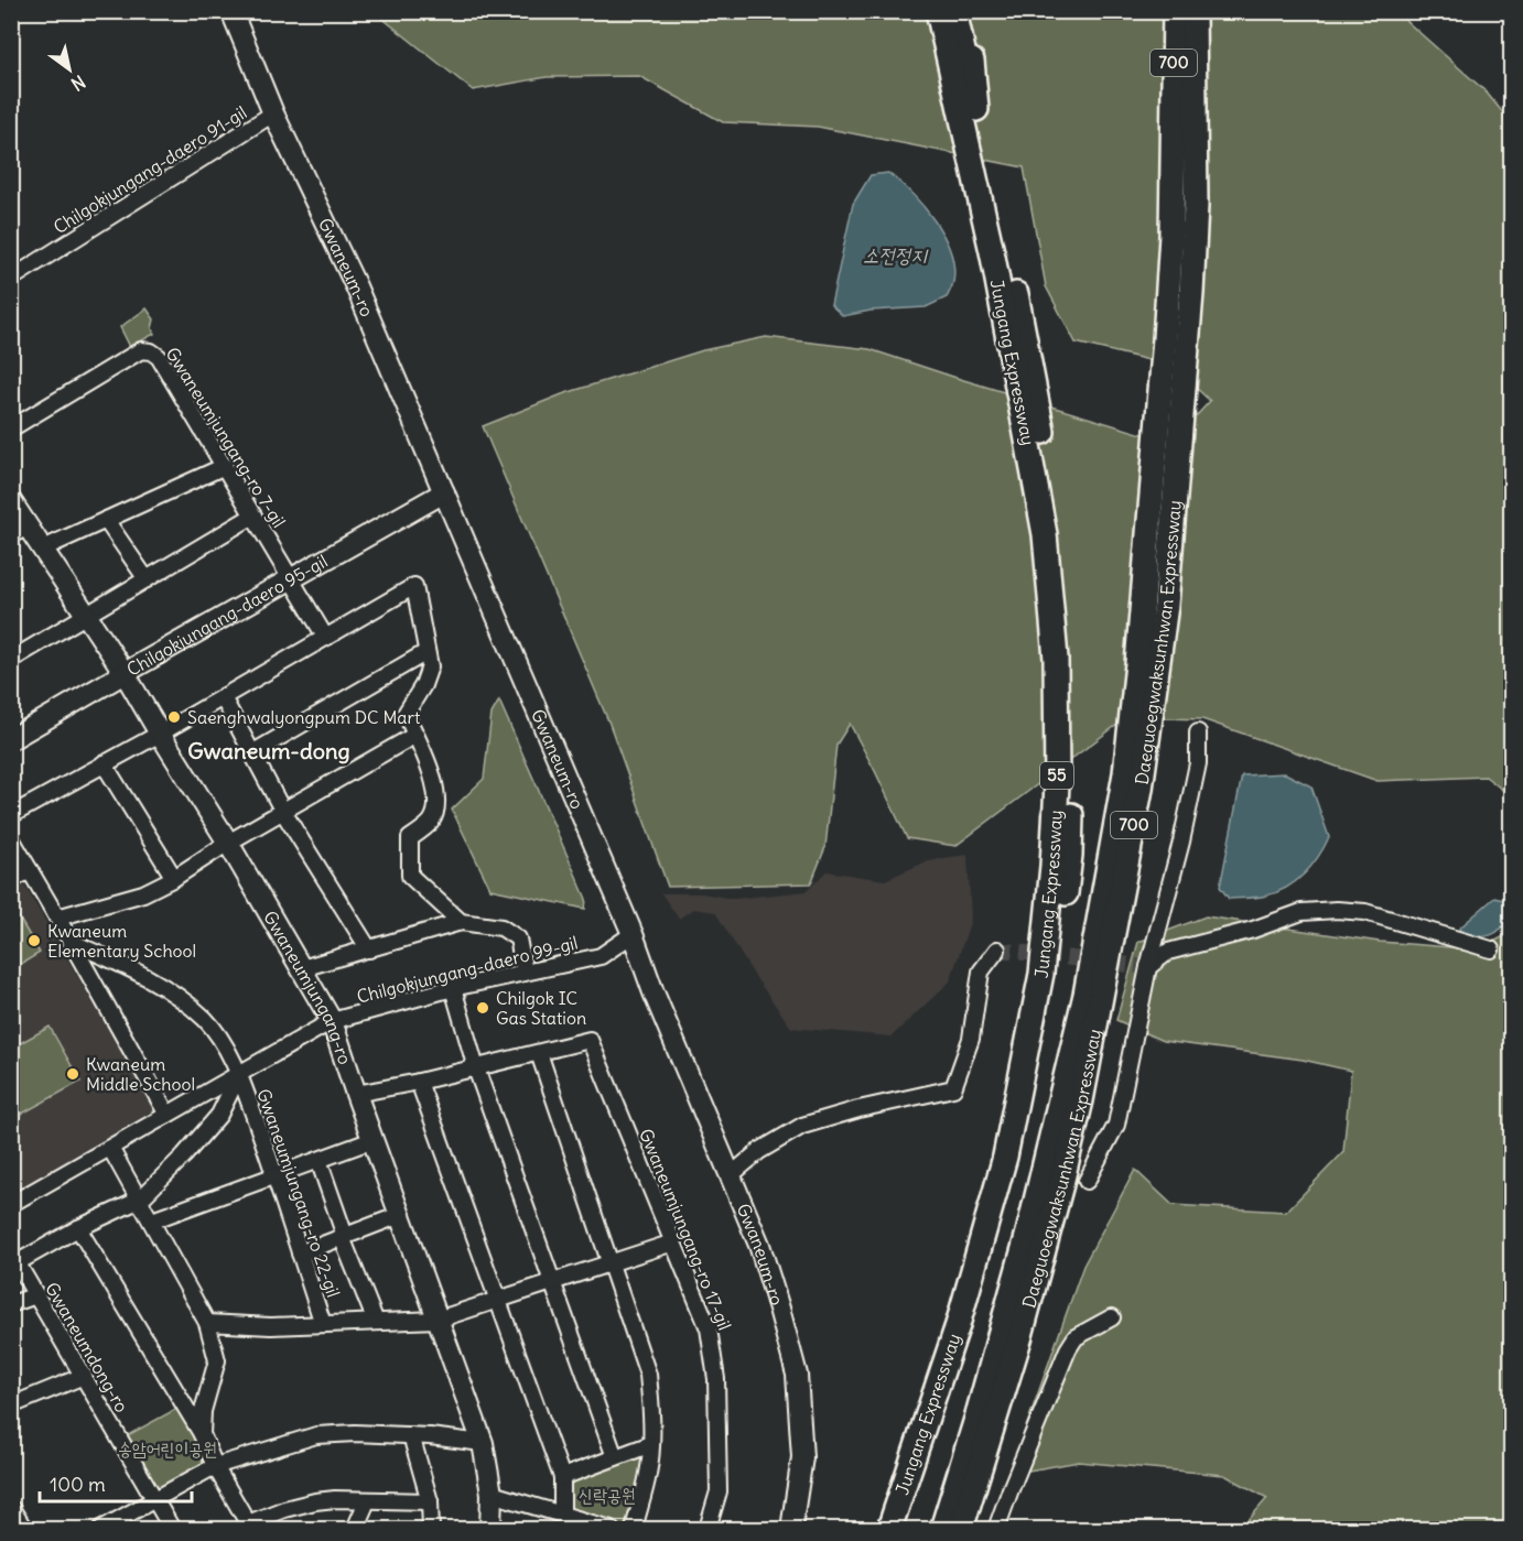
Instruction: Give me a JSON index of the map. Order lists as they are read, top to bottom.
{
  "streets": {
    "highway": [
      "700",
      "Jungang Expressway",
      "Daeguoegwaksunhwan Expressway",
      "55"
    ],
    "main road": ["Gwaneum-ro", "Chilgokjungang-daero 95-gil", "Gwaneumjungang-ro"],
    "street": [
      "Chilgokjungang-daero 91-gil",
      "Gwaneumjungang-ro 7-gil",
      "Chilgokjungang-daero 99-gil",
      "Gwaneumjungang-ro 22-gil",
      "Gwaneumjungang-ro 17-gil",
      "Gwaneumdong-ro"
    ]
  },
  "crossings": [
    ["Chilgokjungang-daero 91-gil", "Gwaneum-ro"],
    ["Gwaneum-ro", "Chilgokjungang-daero 95-gil"],
    ["Gwaneum-ro", "Chilgokjungang-daero 99-gil"],
    ["Gwaneumjungang-ro 7-gil", "Chilgokjungang-daero 95-gil"],
    ["Chilgokjungang-daero 95-gil", "Gwaneumjungang-ro"],
    ["Chilgokjungang-daero 99-gil", "Gwaneumjungang-ro"],
    ["Chilgokjungang-daero 99-gil", "Gwaneumjungang-ro 22-gil"],
    ["Gwaneumjungang-ro", "Gwaneumjungang-ro 22-gil"],
    ["Gwaneumjungang-ro", "Gwaneumjungang-ro 17-gil"],
    ["Gwaneumjungang-ro 22-gil", "Gwaneumjungang-ro 17-gil"]
  ],
  "districts": ["Gwaneum-dong"],
  "water": ["소전정지"],
  "parks": ["송암어린이공원", "신락공원"],
  "places": [
    "Saenghwalyongpum DC Mart",
    "Kwaneum Elementary School",
    "Chilgok IC Gas Station",
    "Kwaneum Middle School"
  ],
  "scale_bar": "100 m",
  "north": "bottom right"
}
